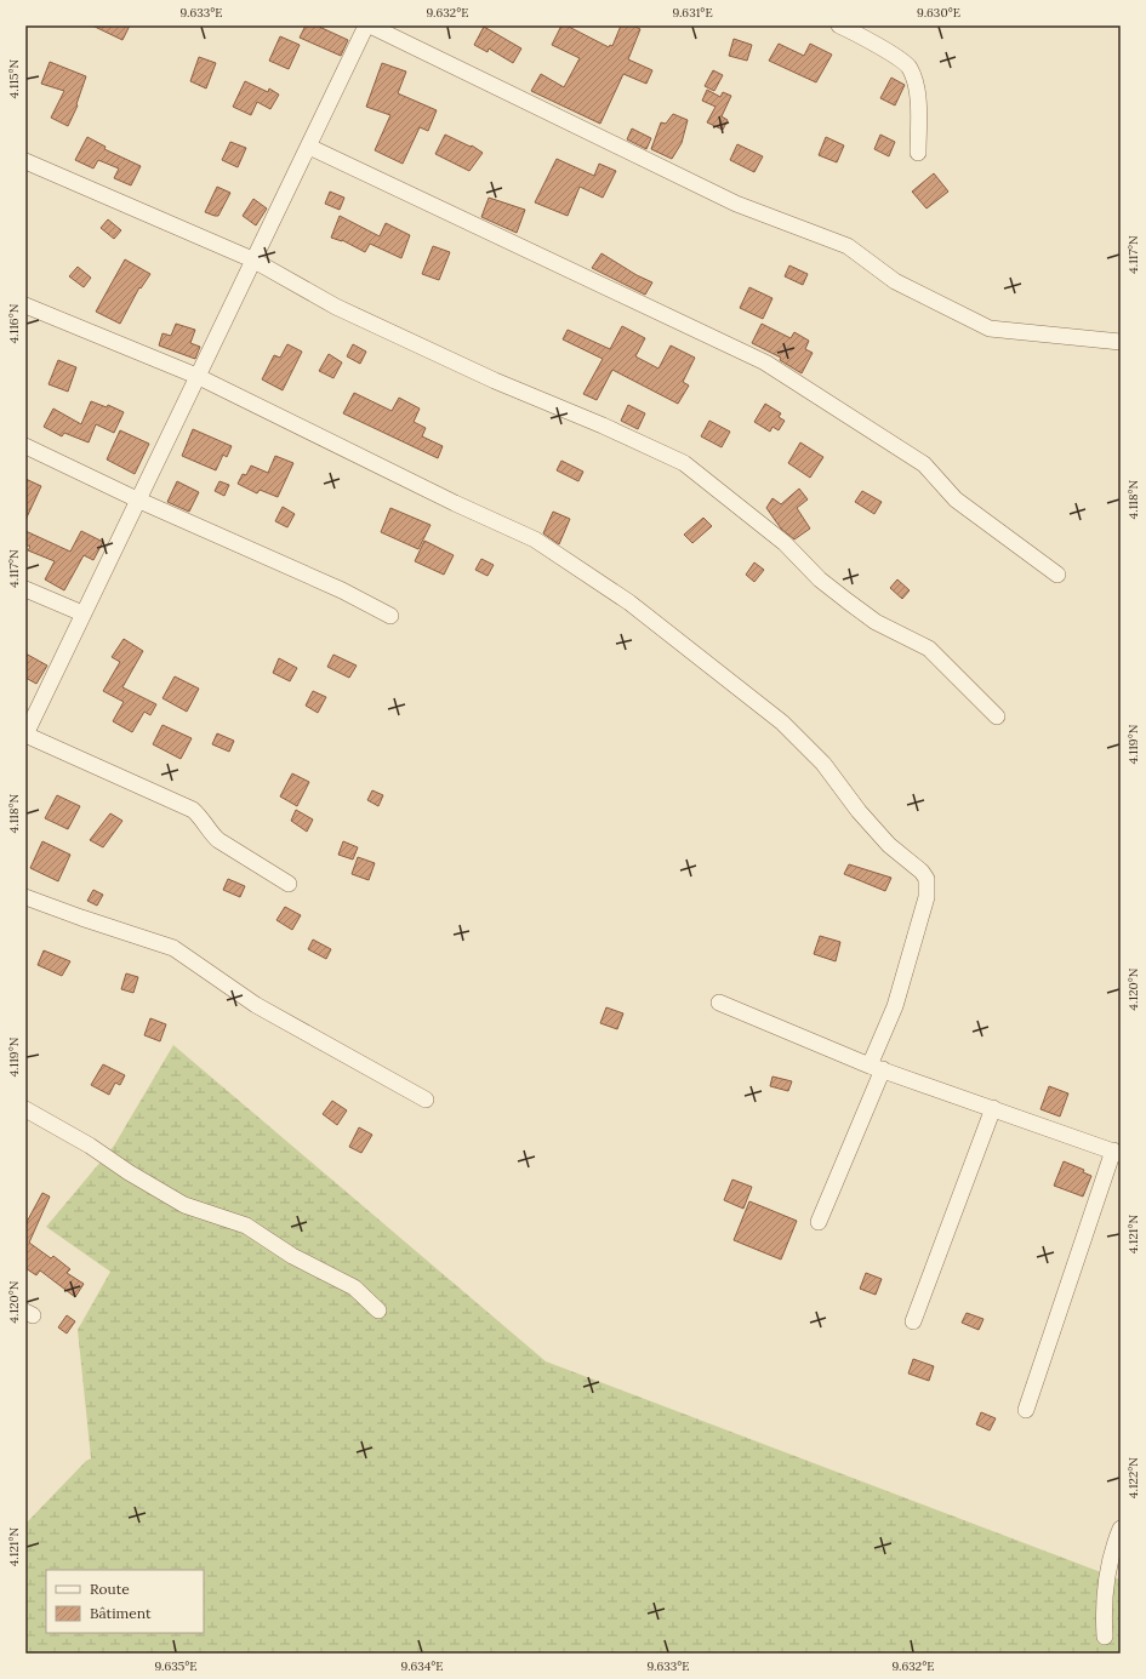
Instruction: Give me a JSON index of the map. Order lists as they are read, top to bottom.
{
  "legend": ["Route", "Bâtiment"],
  "coordinates": [
    "9.633°E",
    "9.632°E",
    "9.631°E",
    "9.630°E",
    "4.115°N",
    "4.117°N",
    "4.116°N",
    "4.118°N",
    "4.119°N",
    "4.120°N",
    "4.121°N",
    "4.122°N",
    "9.635°E",
    "9.634°E"
  ]
}
